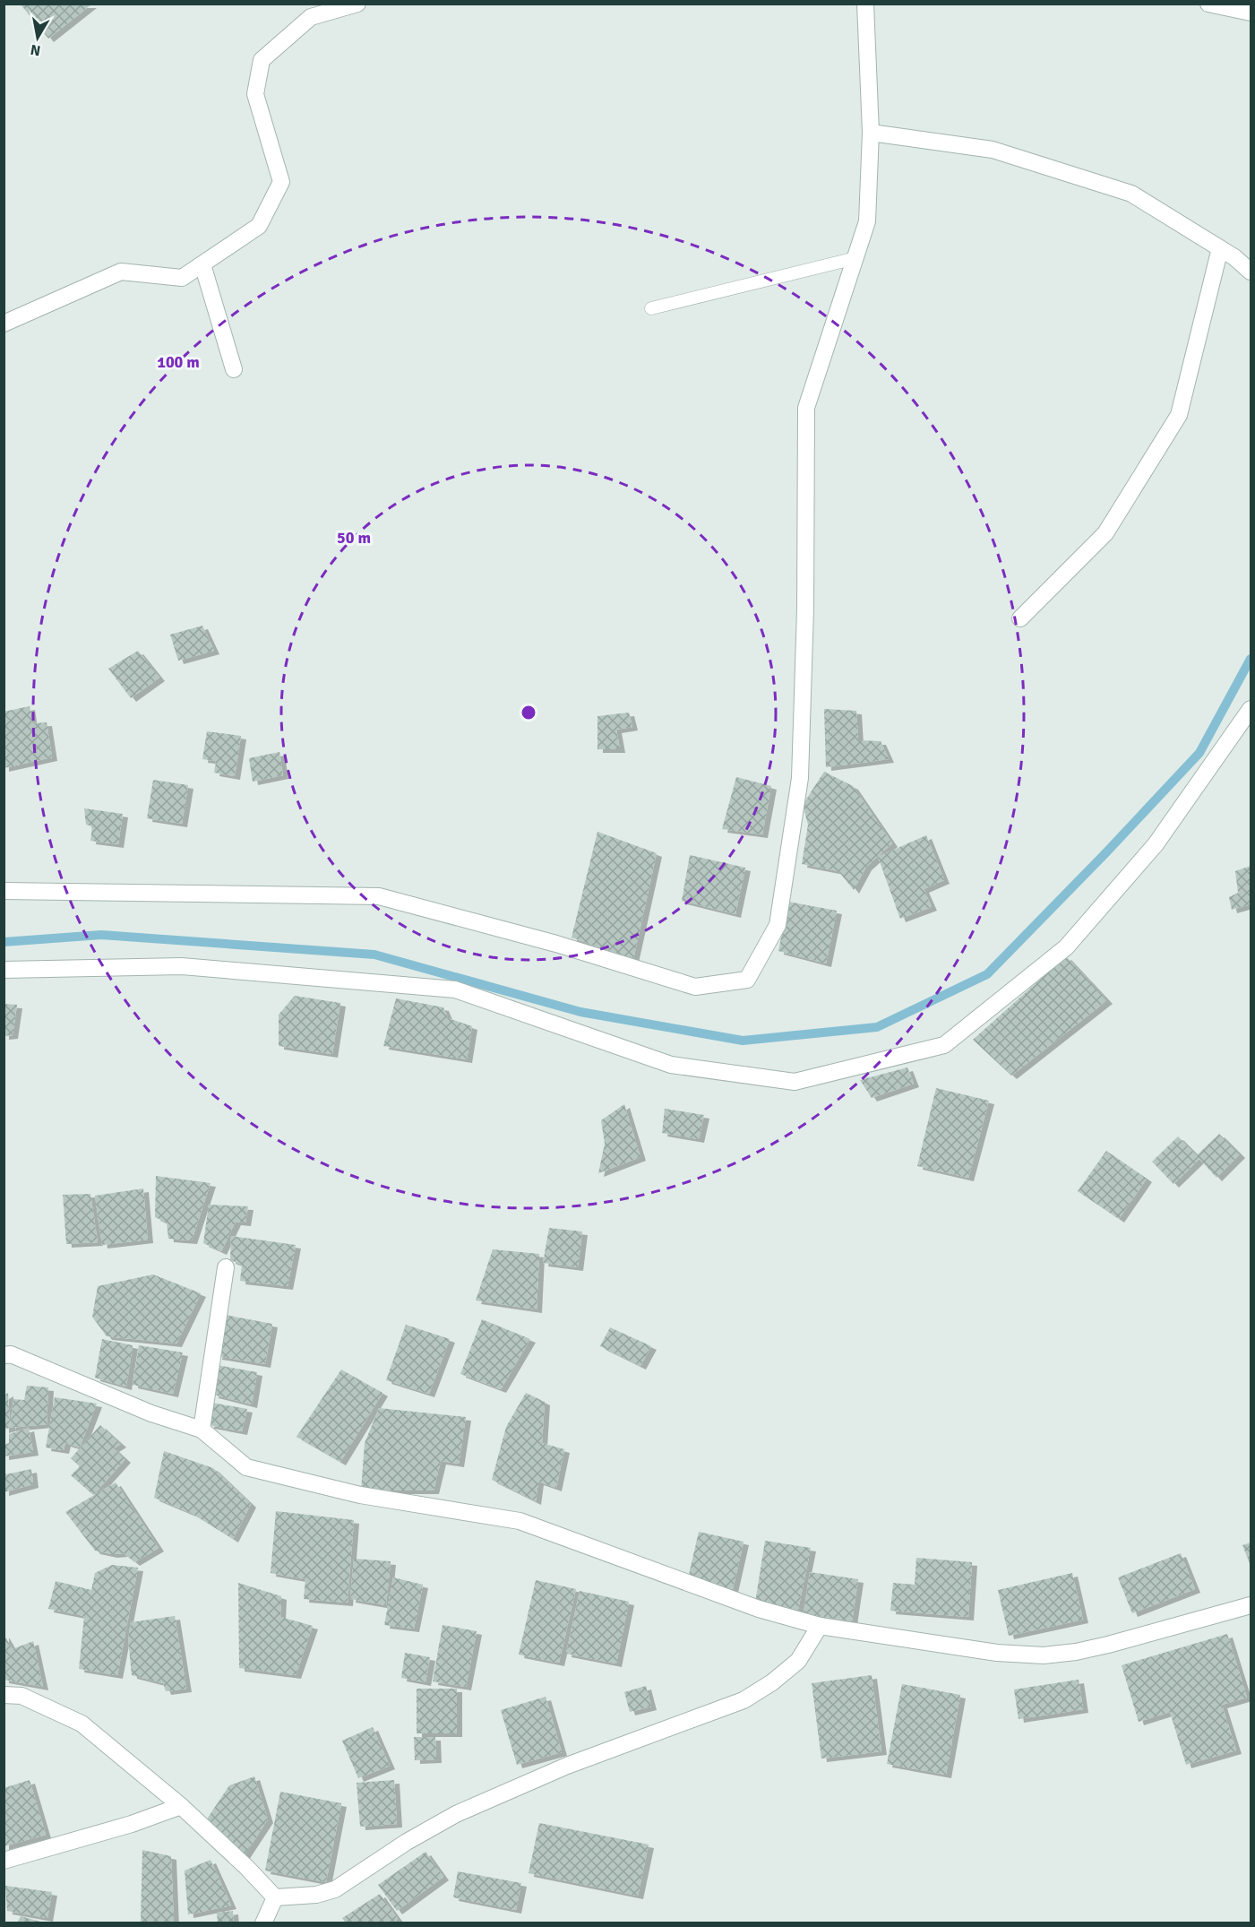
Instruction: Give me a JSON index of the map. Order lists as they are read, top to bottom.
{
  "north": "bottom",
  "rings": ["100 m", "50 m"]
}
